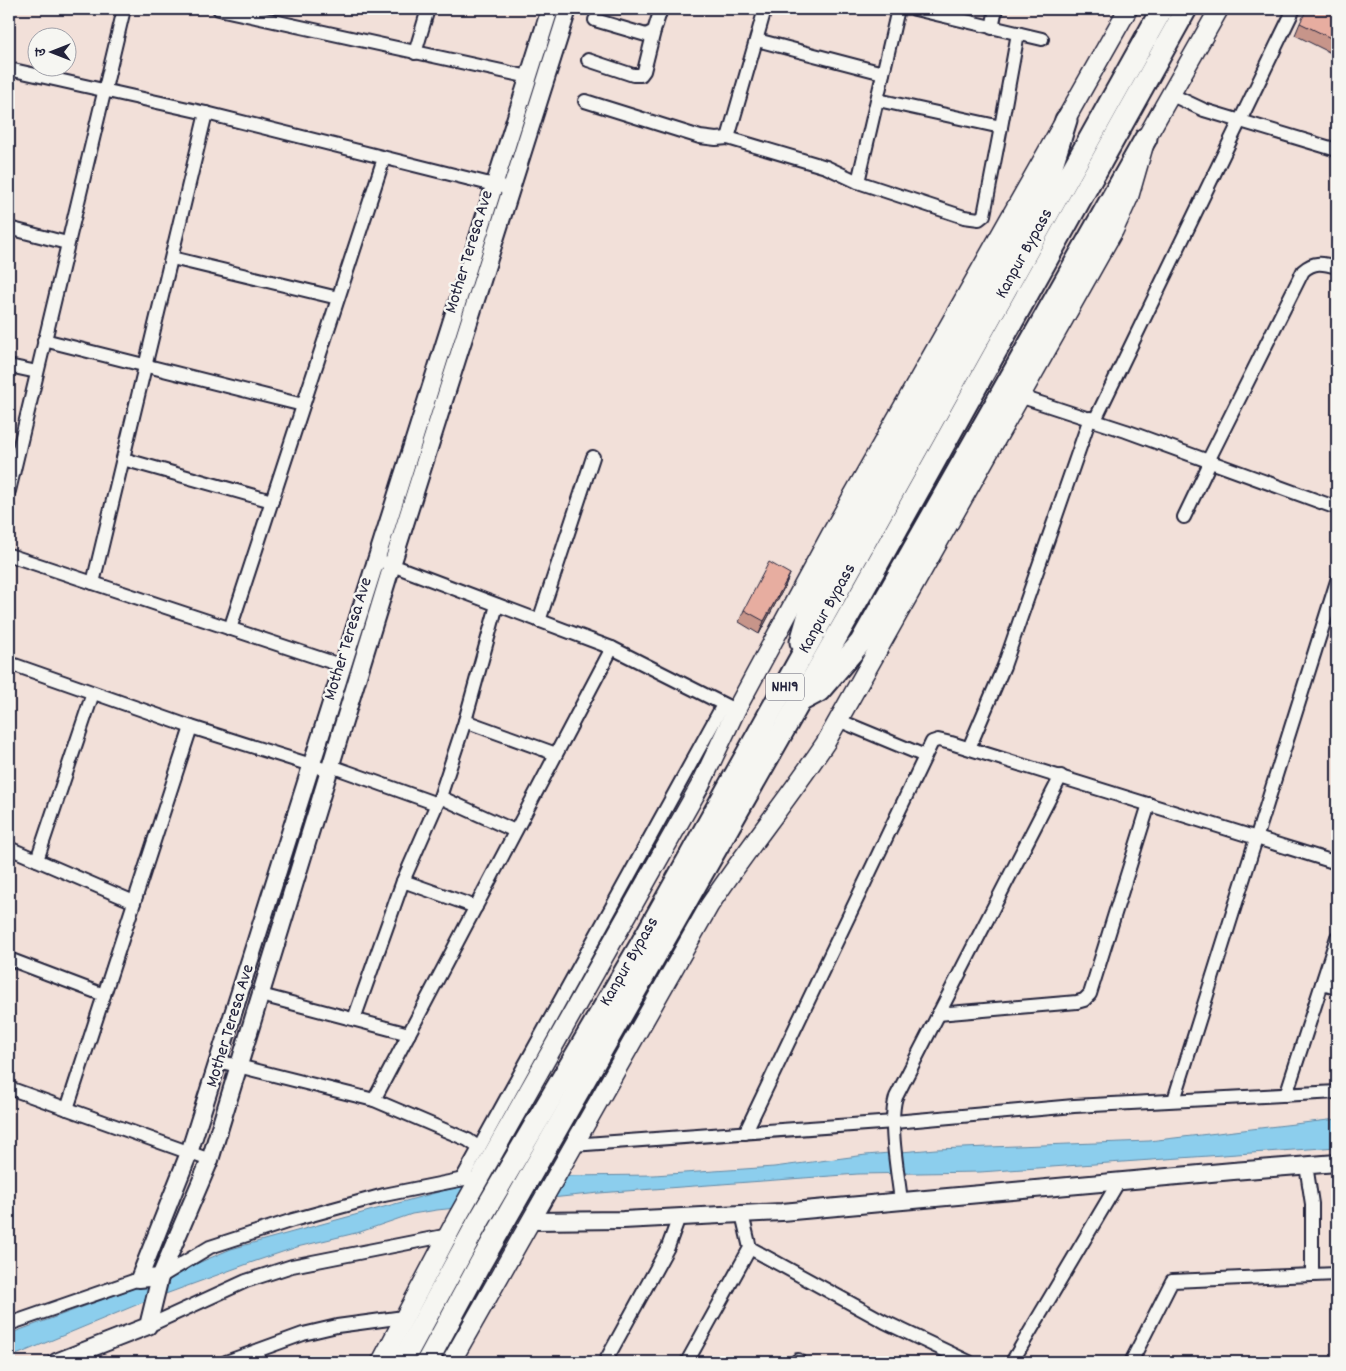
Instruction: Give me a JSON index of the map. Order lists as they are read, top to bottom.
{
  "streets": {
    "highway": ["Kanpur Bypass", "NH19"],
    "street": ["Mother Teresa Ave"]
  },
  "north": "left"
}
